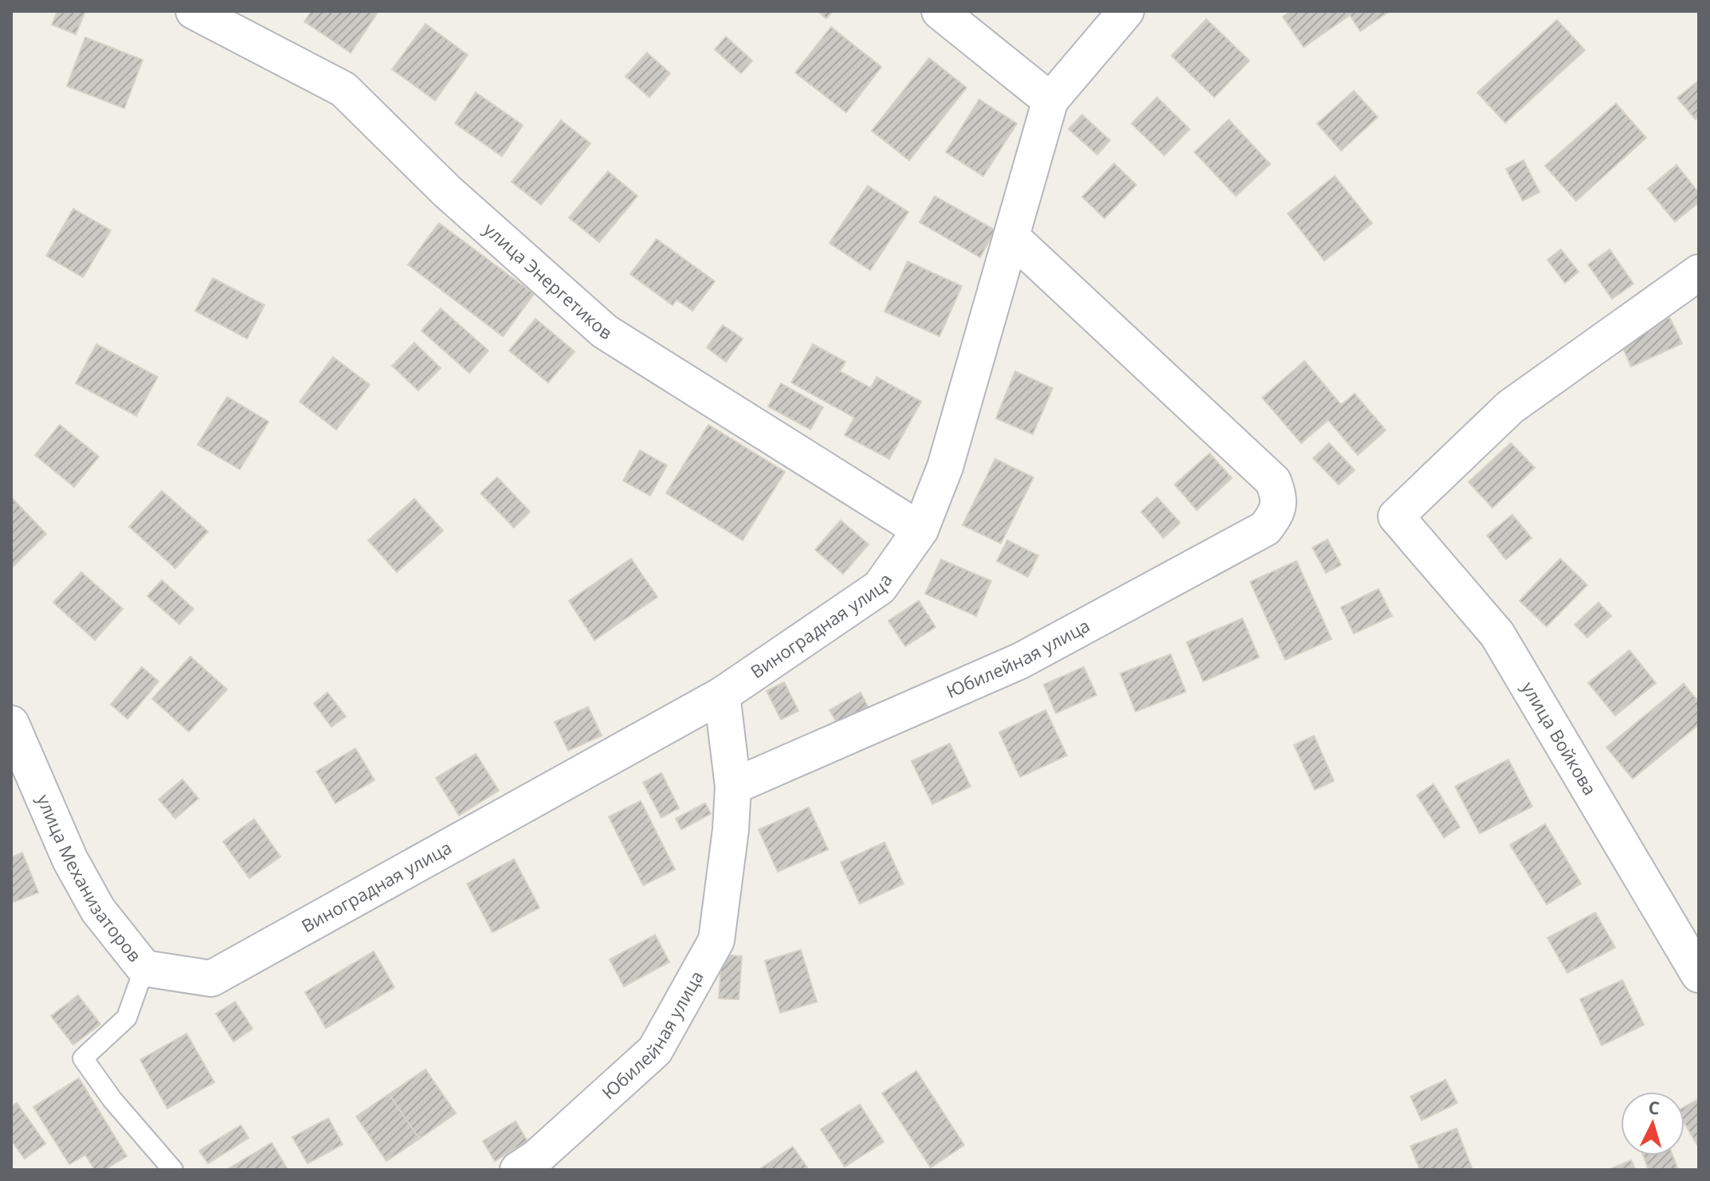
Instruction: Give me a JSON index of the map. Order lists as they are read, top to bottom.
{
  "streets": {
    "street": [
      "улица Энергетиков",
      "Виноградная улица",
      "Юбилейная улица",
      "улица Войкова",
      "улица Механизаторов"
    ]
  },
  "crossings": [
    ["улица Энергетиков", "Виноградная улица"],
    ["Виноградная улица", "Юбилейная улица"],
    ["Виноградная улица", "улица Механизаторов"]
  ],
  "north": "top"
}
